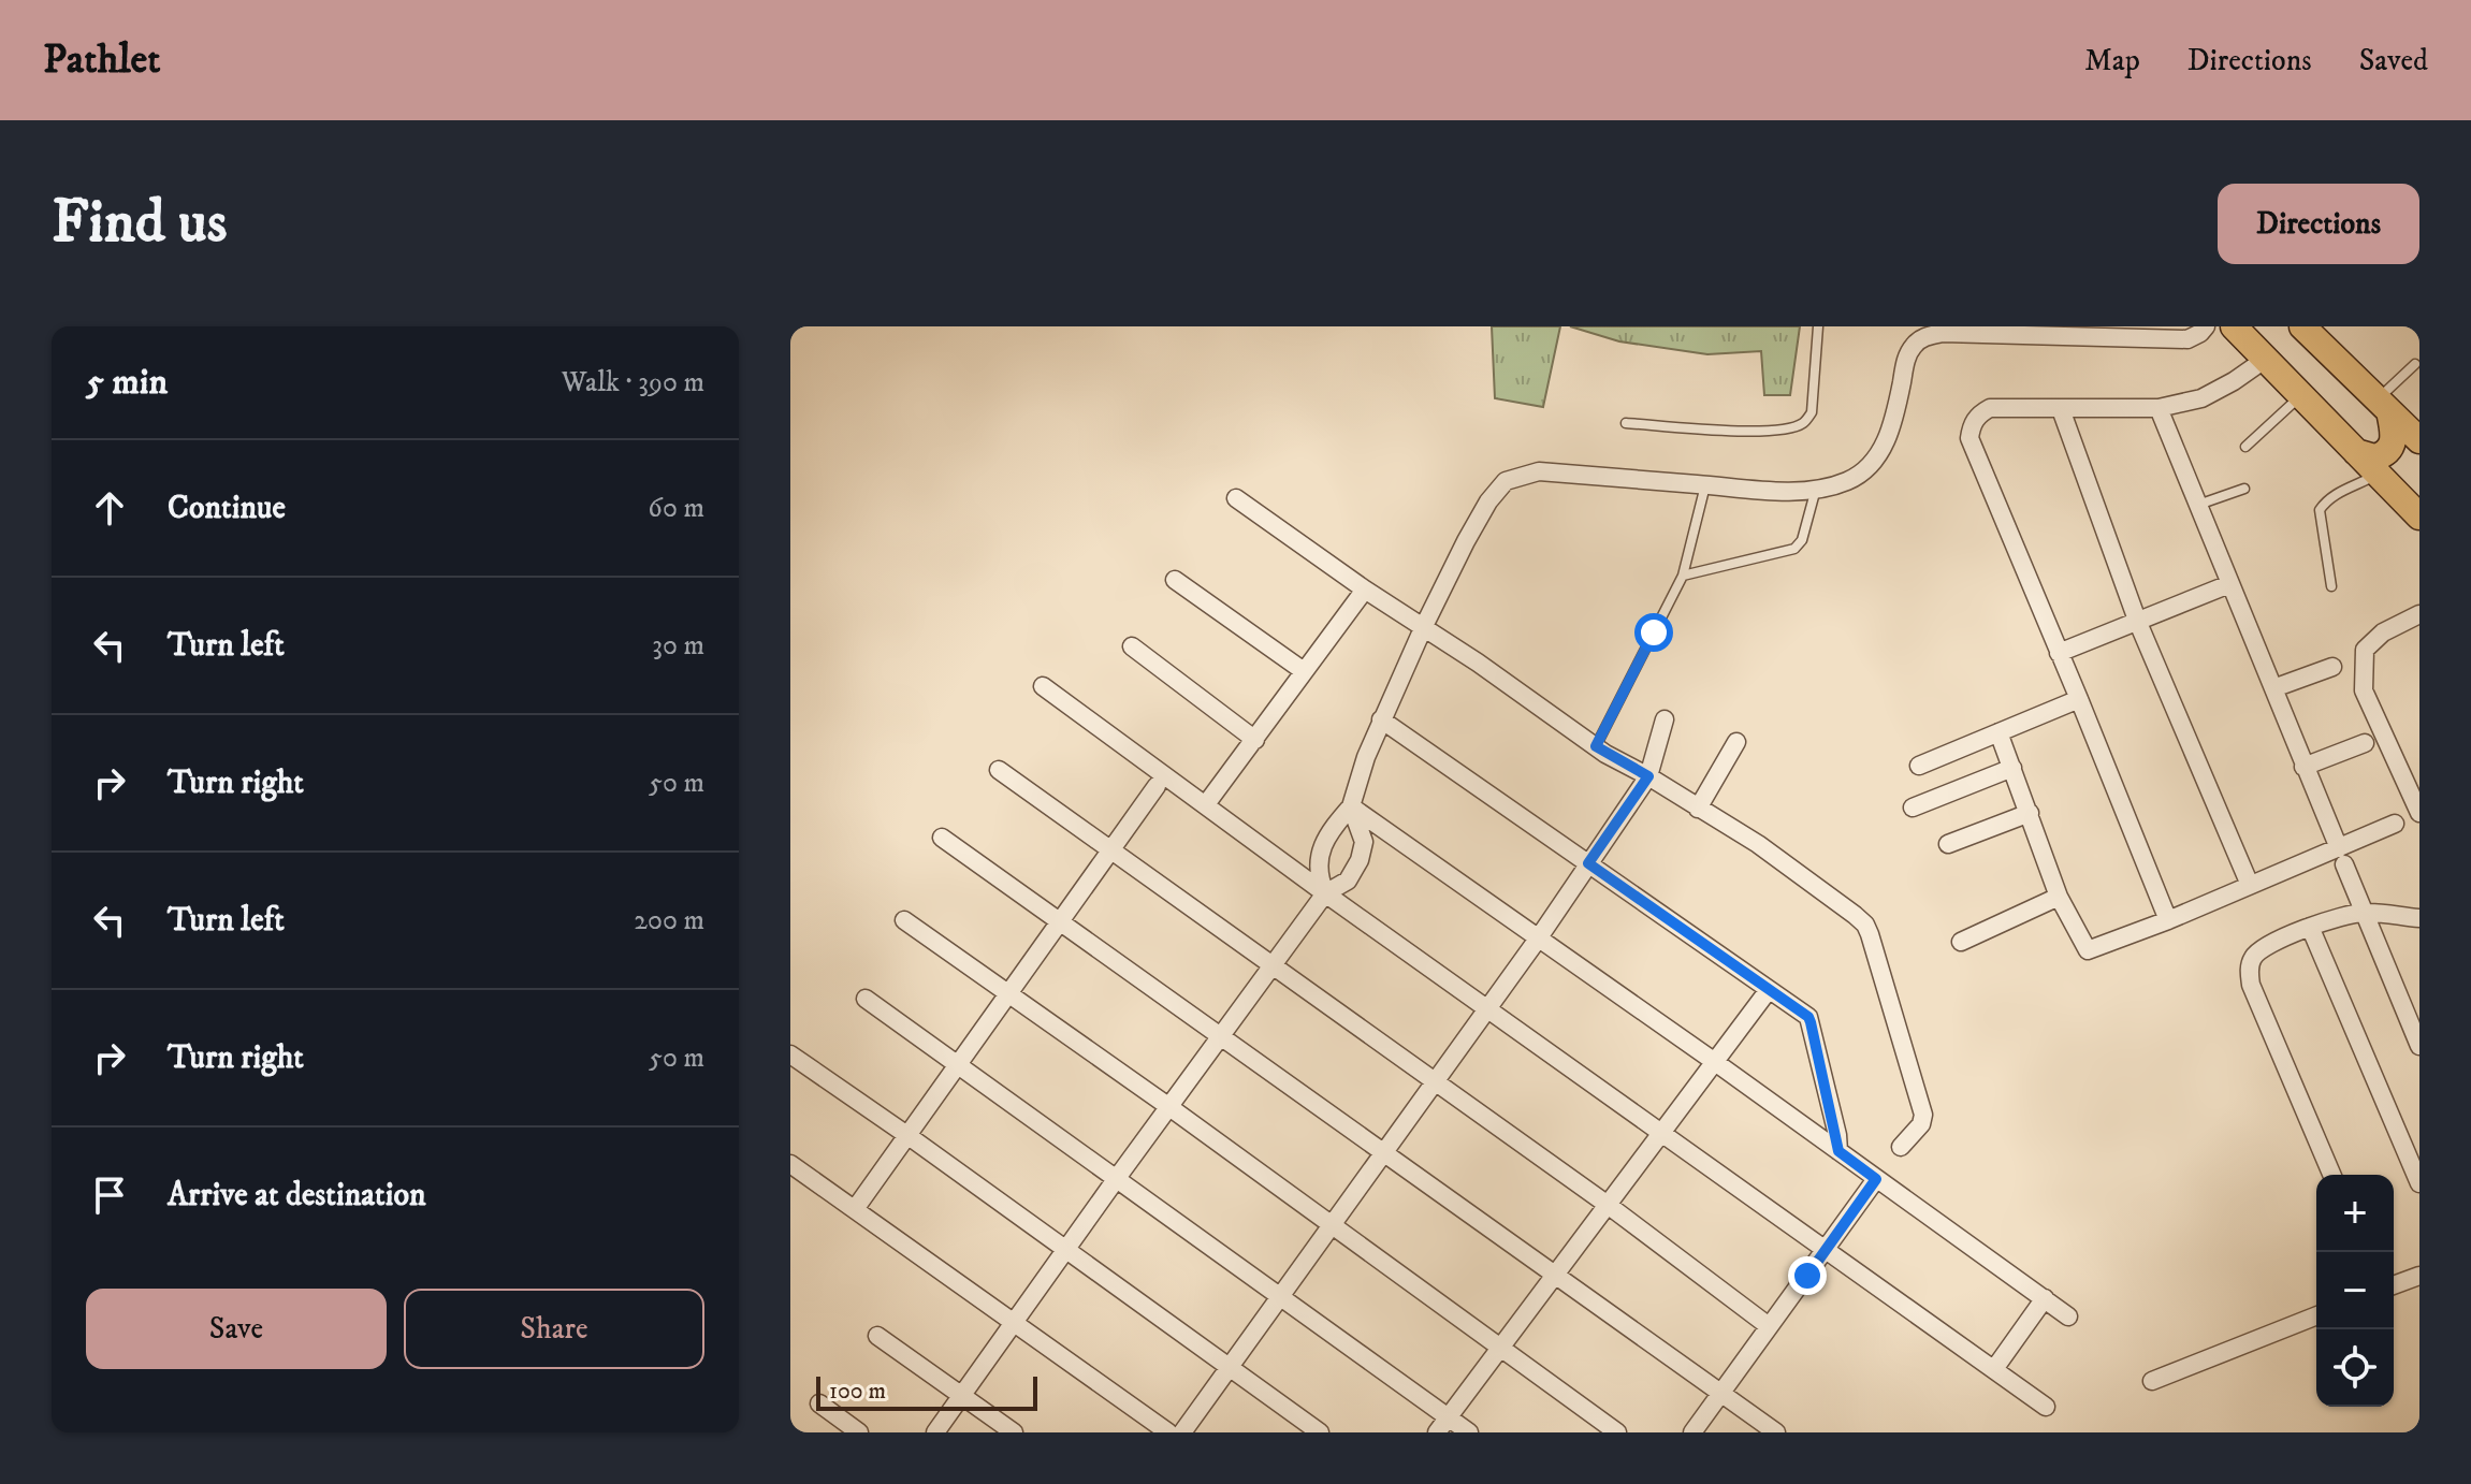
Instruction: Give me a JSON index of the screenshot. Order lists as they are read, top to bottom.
{
  "scale_bar": "100 m",
  "page": {
    "header": "Pathlet",
    "nav": ["Map", "Directions", "Saved"],
    "buttons": [
      "Directions",
      ["Save", "Share"]
    ],
    "title": "Find us",
    "heading": ["5 min", "Walk · 390 m"],
    "list": [
      ["Continue", "60 m"],
      ["Turn left", "30 m"],
      ["Turn right", "50 m"],
      ["Turn left", "200 m"],
      ["Turn right", "50 m"],
      "Arrive at destination"
    ],
    "map_buttons": ["+", "−"],
    "scale": "100 m"
  }
}
